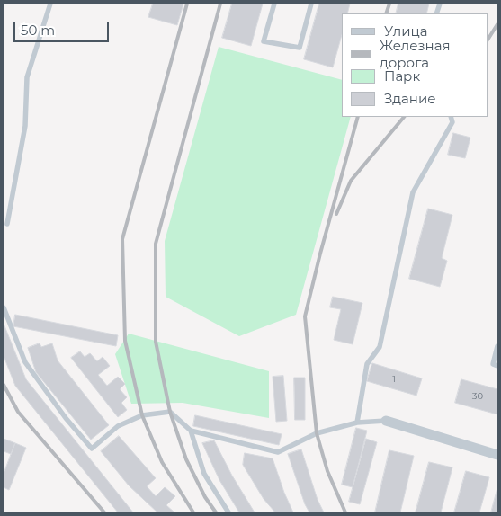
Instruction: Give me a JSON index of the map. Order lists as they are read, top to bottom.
{
  "house_numbers": ["1", "30"],
  "legend": [
    "Улица",
    "Железная дорога",
    "Парк",
    "Здание"
  ],
  "scale_bar": "50 m"
}
